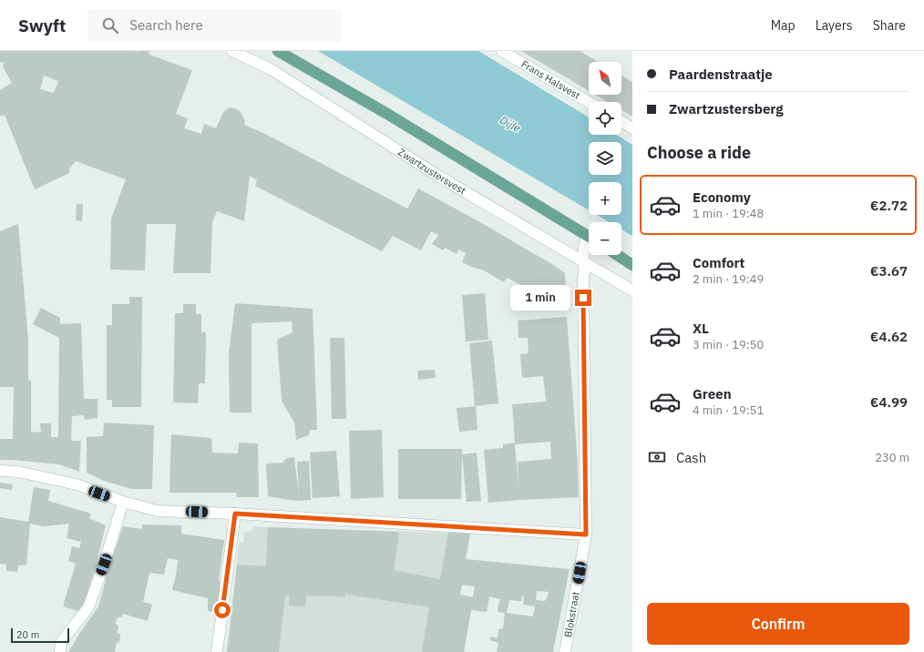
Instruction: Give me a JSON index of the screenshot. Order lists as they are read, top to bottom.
{
  "streets": {
    "street": ["Frans Halsvest", "Zwartzustersvest", "Blokstraat"]
  },
  "crossings": [
    ["Zwartzustersvest", "Blokstraat"]
  ],
  "water": ["Dijle"],
  "scale_bar": "20 m",
  "north": "top left",
  "page": {
    "header": "Swyft",
    "search": "Search here",
    "nav": ["Map", "Layers", "Share"],
    "banner": ["Paardenstraatje", "Zwartzustersberg"],
    "map_buttons": ["+", "−"],
    "heading": "Choose a ride",
    "list": [
      {
        "name": "Economy",
        "note": "1 min · 19:48",
        "value": "€2.72"
      },
      {
        "name": "Comfort",
        "note": "2 min · 19:49",
        "value": "€3.67"
      },
      {
        "name": "XL",
        "note": "3 min · 19:50",
        "value": "€4.62"
      },
      {
        "name": "Green",
        "note": "4 min · 19:51",
        "value": "€4.99"
      }
    ],
    "bubble": "1 min",
    "pay": ["Cash", "230 m"],
    "buttons": "Confirm",
    "scale": "20 m"
  }
}
